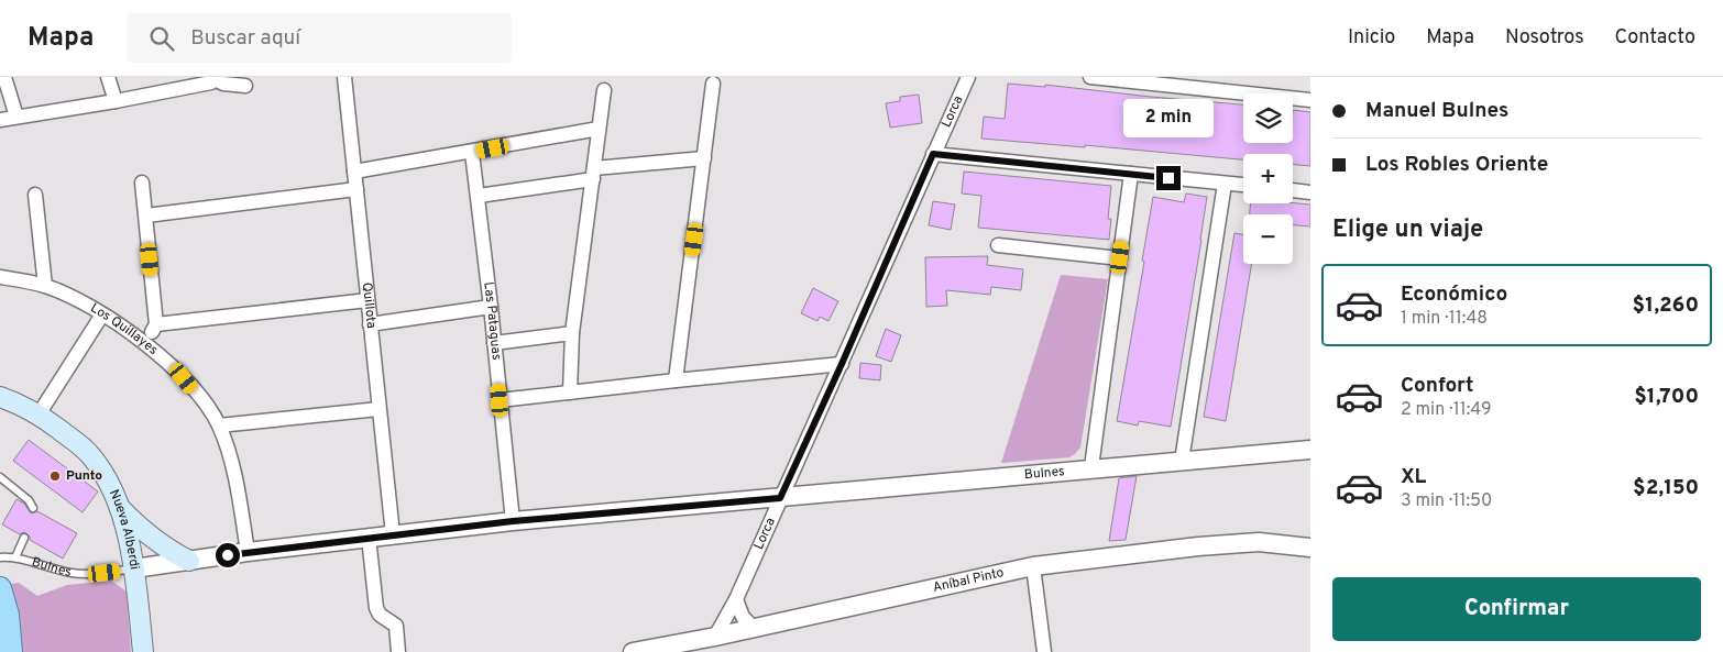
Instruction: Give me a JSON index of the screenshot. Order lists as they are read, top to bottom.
{
  "streets": {
    "main road": ["Nueva Alberdi"],
    "street": [
      "Lorca",
      "Quillota",
      "Las Pataguas",
      "Los Quillayes",
      "Bulnes",
      "Aníbal Pinto"
    ]
  },
  "crossings": [
    ["Lorca", "Bulnes"],
    ["Lorca", "Aníbal Pinto"],
    ["Quillota", "Bulnes"],
    ["Las Pataguas", "Bulnes"],
    ["Los Quillayes", "Bulnes"],
    ["Bulnes", "Nueva Alberdi"]
  ],
  "places": ["Punto"],
  "page": {
    "header": "Mapa",
    "search": "Buscar aquí",
    "nav": [
      "Inicio",
      "Mapa",
      "Nosotros",
      "Contacto"
    ],
    "banner": ["Manuel Bulnes", "Los Robles Oriente"],
    "map_buttons": ["+", "−"],
    "bubble": "2 min",
    "heading": "Elige un viaje",
    "list": [
      {
        "name": "Económico",
        "note": "1 min · 11:48",
        "value": "$1,260"
      },
      {
        "name": "Confort",
        "note": "2 min · 11:49",
        "value": "$1,700"
      },
      {
        "name": "XL",
        "note": "3 min · 11:50",
        "value": "$2,150"
      }
    ],
    "buttons": "Confirmar"
  }
}
